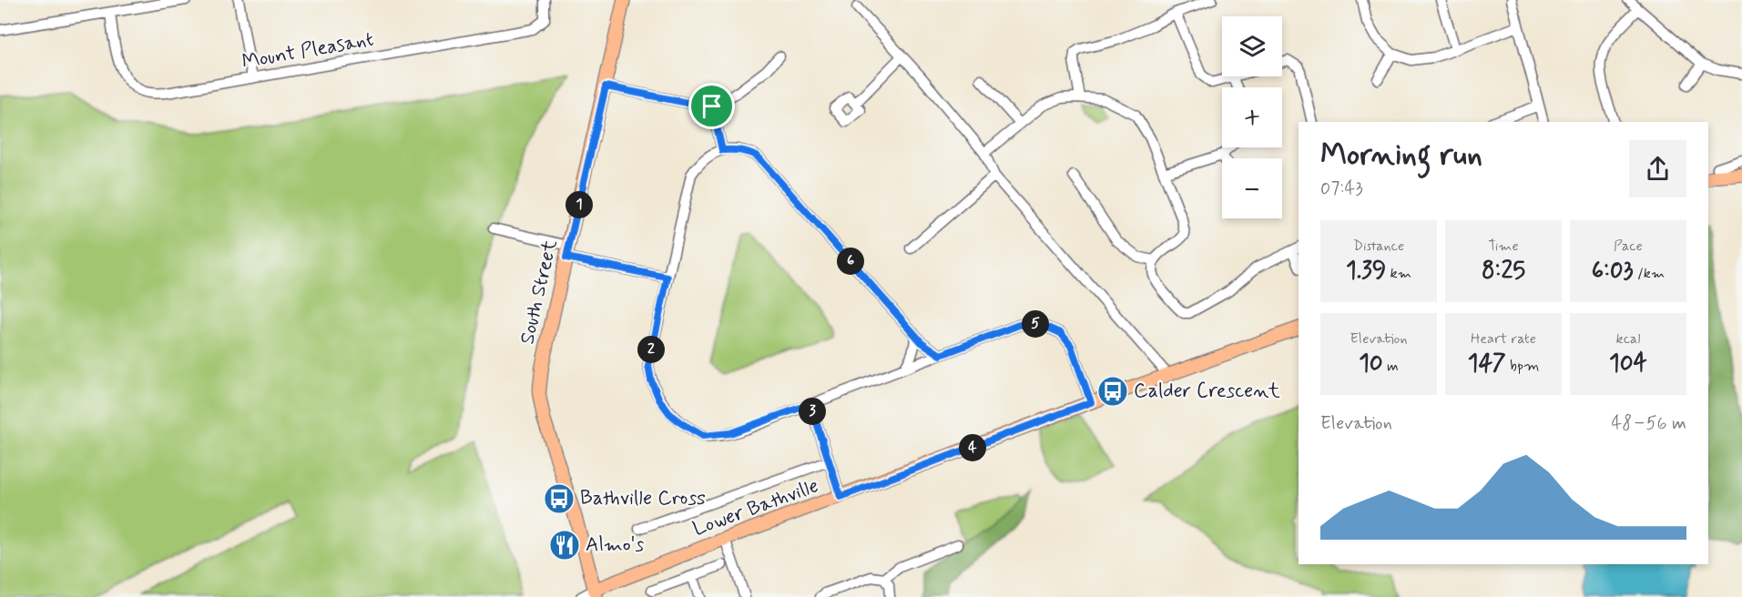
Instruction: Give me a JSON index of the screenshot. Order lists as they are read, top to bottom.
{
  "streets": {
    "main road": ["South Street", "Lower Bathville"],
    "street": ["Mount Pleasant"]
  },
  "crossings": [
    ["South Street", "Lower Bathville"]
  ],
  "places": {
    "bus stop": ["Calder Crescent", "Bathville Cross"],
    "restaurant": ["Almo's"]
  },
  "page": {
    "map_buttons": ["+", "−"],
    "heading": ["Morning run", "07:43"],
    "pins": [
      "1",
      "6",
      "5",
      "2",
      "3",
      "4"
    ],
    "stats": [
      ["Distance", "1.39 km"],
      ["Time", "8:25"],
      ["Pace", "6:03 /km"],
      ["Elevation", "10 m"],
      ["Heart rate", "147 bpm"],
      ["kcal", "104"]
    ],
    "chart": ["Elevation", "48–56 m"]
  }
}
